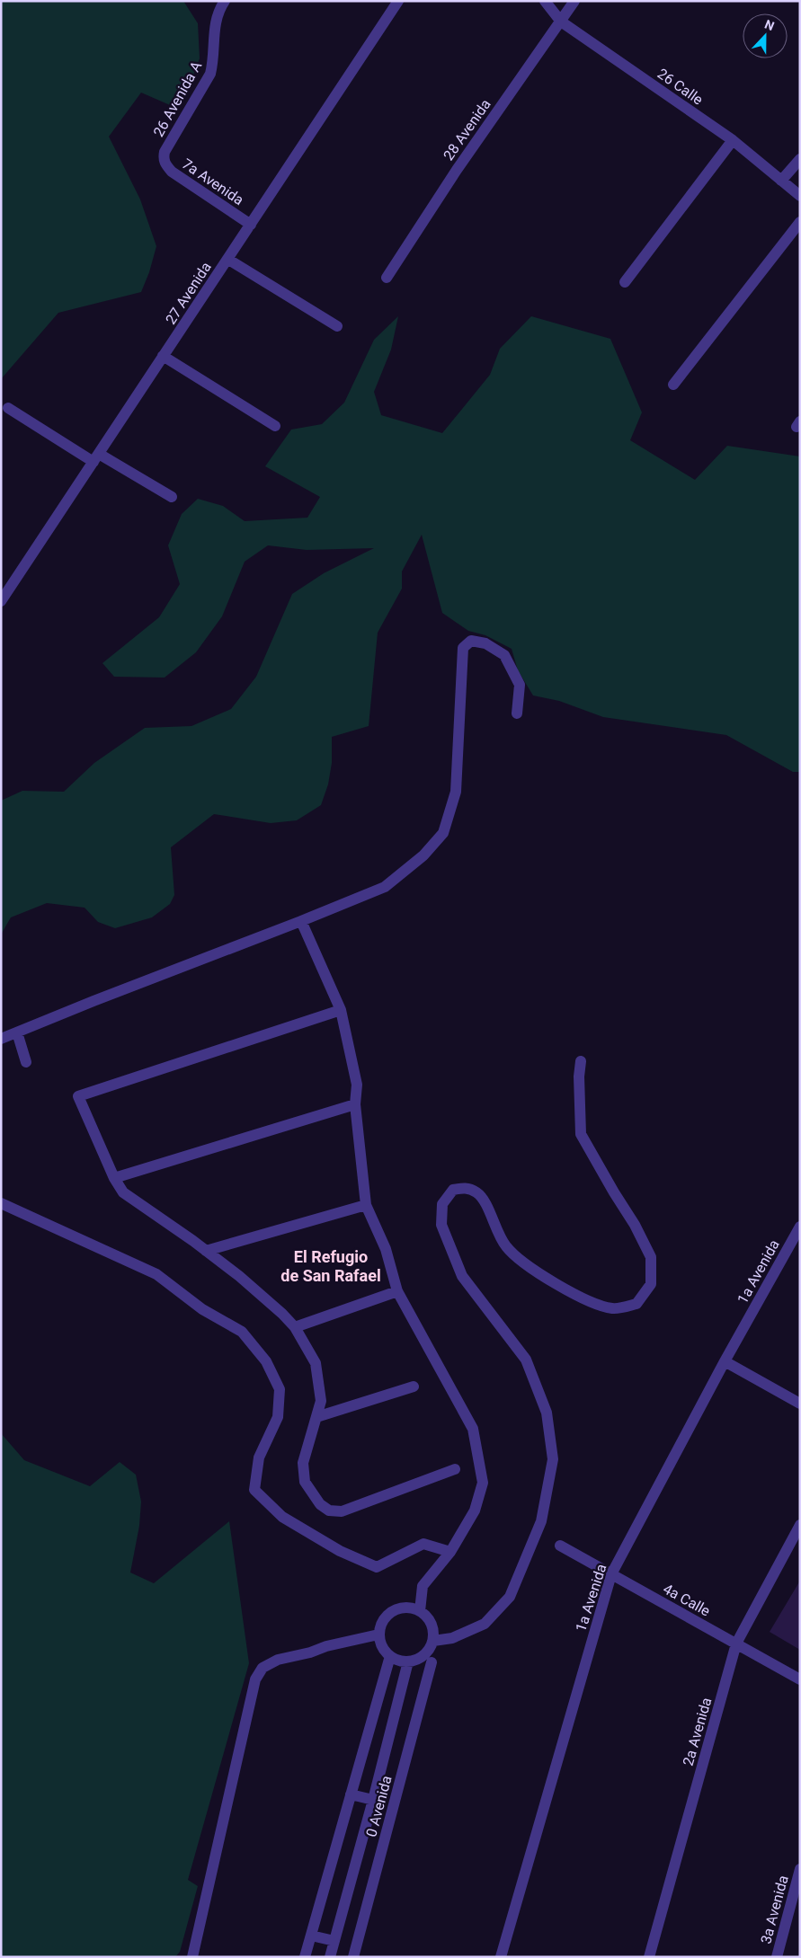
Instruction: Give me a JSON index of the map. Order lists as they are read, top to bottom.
{
  "streets": {
    "street": [
      "26 Calle",
      "26 Avenida A",
      "28 Avenida",
      "7a Avenida",
      "27 Avenida",
      "1a Avenida",
      "4a Calle",
      "2a Avenida",
      "0 Avenida",
      "3a Avenida"
    ]
  },
  "crossings": [
    ["26 Calle", "28 Avenida"],
    ["26 Avenida A", "7a Avenida"],
    ["7a Avenida", "27 Avenida"],
    ["1a Avenida", "4a Calle"],
    ["4a Calle", "2a Avenida"]
  ],
  "districts": ["El Refugio de San Rafael"],
  "north": "top"
}
